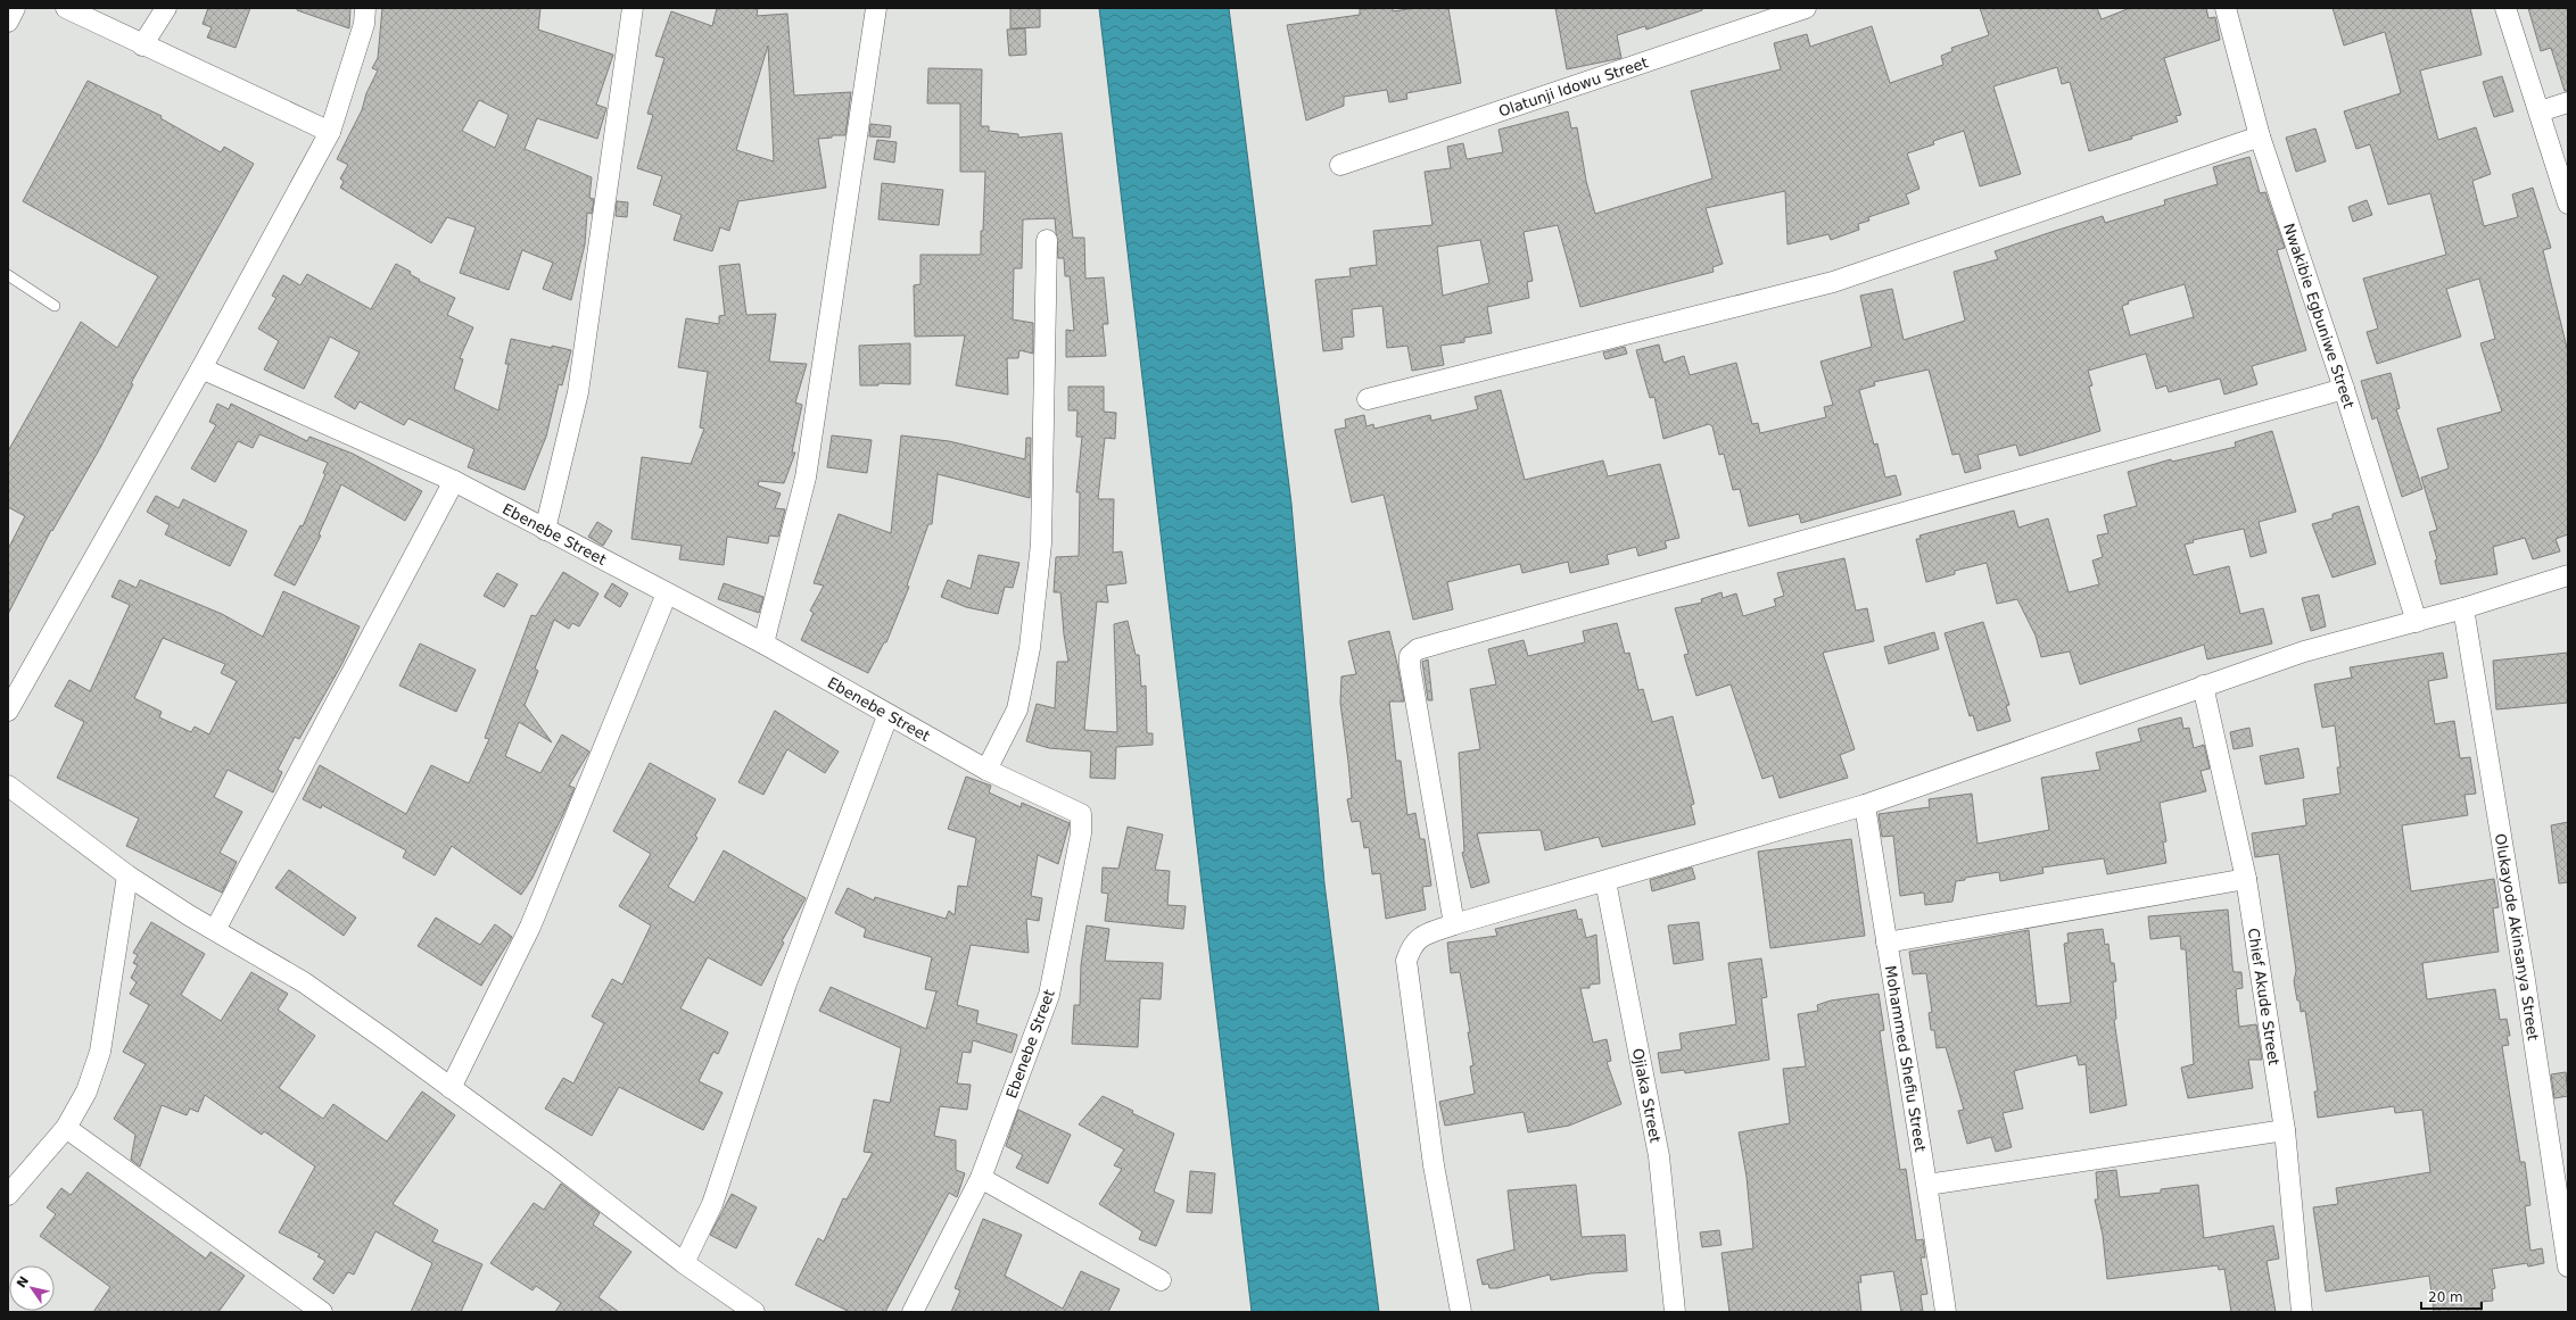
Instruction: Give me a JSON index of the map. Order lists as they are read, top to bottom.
{
  "streets": {
    "street": [
      "Olatunji Idowu Street",
      "Nwakibie Egbuniwe Street",
      "Ebenebe Street",
      "Olukayode Akinsanya Street",
      "Chief Akude Street",
      "Mohammed Shefiu Street",
      "Ojiaka Street"
    ]
  },
  "scale_bar": "20 m",
  "north": "top left"
}
